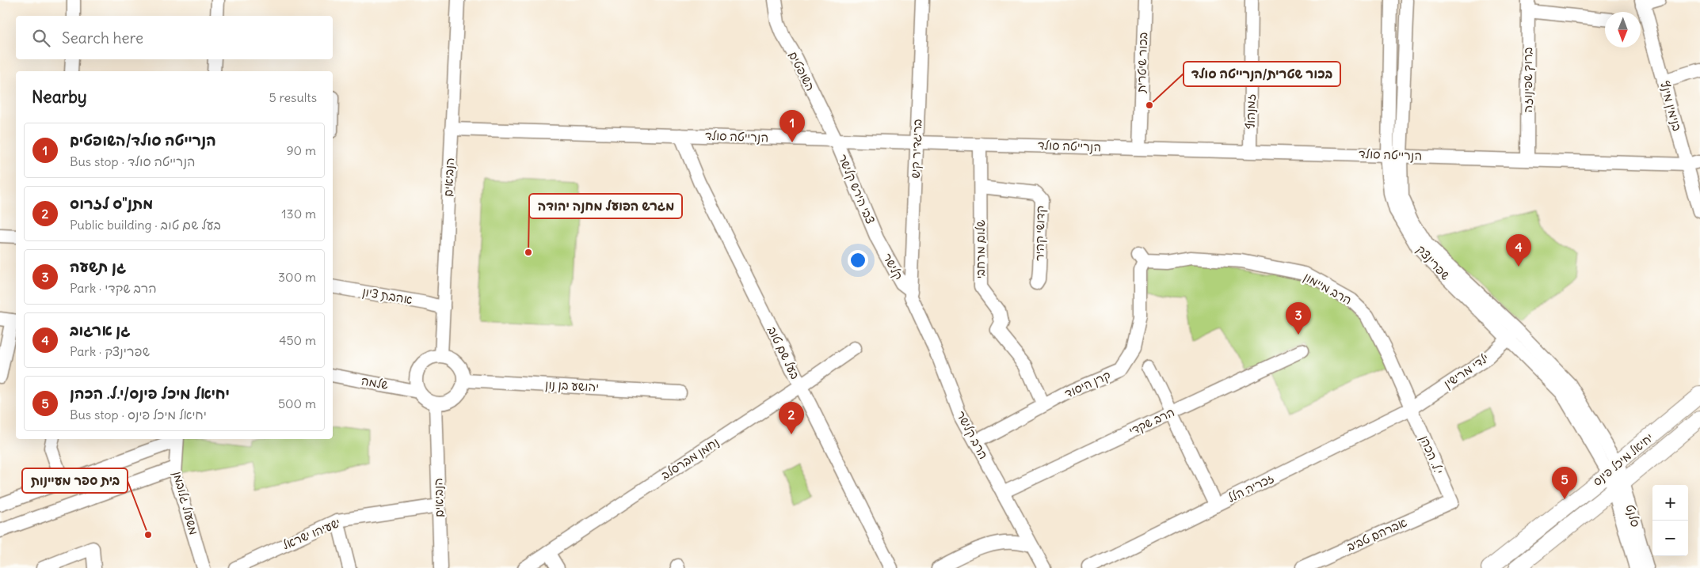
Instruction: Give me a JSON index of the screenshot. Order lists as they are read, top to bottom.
{
  "streets": {
    "main road": ["יחיאל מיכל פינס"],
    "street": [
      "בכור שיטרית",
      "השופטים",
      "ברוך שפינוזה",
      "בנימין מינץ",
      "זמנהוף",
      "הנרייטה סולד",
      "בריגדיר קיש",
      "הנביאים",
      "צבי הירש קלישר",
      "קדושי קהיר",
      "שלום מרחבי",
      "שפרינצק",
      "קלישר",
      "הרב מיימון",
      "אהבת ציון",
      "בעל שם טוב",
      "ילדי מרישין",
      "שלמה",
      "קרן היסוד",
      "יהושע בן נון",
      "הרב שקדי",
      "הרב קלישר",
      "י.ל. הכהן",
      "נחמן מברסלב",
      "זכריה הלל",
      "משעול גלובמן",
      "סלנט",
      "ישעיהו ישראל",
      "אברהם טביב"
    ]
  },
  "crossings": [
    ["בכור שיטרית", "הנרייטה סולד"],
    ["השופטים", "הנרייטה סולד"],
    ["השופטים", "צבי הירש קלישר"],
    ["ברוך שפינוזה", "הנרייטה סולד"],
    ["בנימין מינץ", "הנרייטה סולד"],
    ["זמנהוף", "הנרייטה סולד"],
    ["הנרייטה סולד", "בריגדיר קיש"],
    ["הנרייטה סולד", "הנביאים"],
    ["הנרייטה סולד", "צבי הירש קלישר"],
    ["הנרייטה סולד", "שלום מרחבי"],
    ["הנרייטה סולד", "שפרינצק"],
    ["הנרייטה סולד", "בעל שם טוב"],
    ["בריגדיר קיש", "קלישר"],
    ["בריגדיר קיש", "הרב קלישר"],
    ["הנביאים", "אהבת ציון"],
    ["הנביאים", "שלמה"],
    ["הנביאים", "יהושע בן נון"],
    ["הנביאים", "ישעיהו ישראל"],
    ["צבי הירש קלישר", "קלישר"],
    ["קדושי קהיר", "שלום מרחבי"],
    ["שלום מרחבי", "קרן היסוד"],
    ["שפרינצק", "ילדי מרישין"],
    ["שפרינצק", "יחיאל מיכל פינס"],
    ["שפרינצק", "סלנט"],
    ["קלישר", "הרב קלישר"],
    ["הרב מיימון", "ילדי מרישין"],
    ["הרב מיימון", "קרן היסוד"],
    ["הרב מיימון", "י.ל. הכהן"],
    ["הרב מיימון", "זכריה הלל"],
    ["בעל שם טוב", "נחמן מברסלב"],
    ["ילדי מרישין", "י.ל. הכהן"],
    ["ילדי מרישין", "זכריה הלל"],
    ["שלמה", "יהושע בן נון"],
    ["קרן היסוד", "הרב קלישר"],
    ["הרב שקדי", "הרב קלישר"],
    ["י.ל. הכהן", "זכריה הלל"],
    ["י.ל. הכהן", "אברהם טביב"],
    ["יחיאל מיכל פינס", "סלנט"]
  ],
  "places": ["בכור שטרית/הנרייטה סולד", "מגרש הפועל מחנה יהודה", "בית ספר מעיינות"],
  "north": "bottom",
  "page": {
    "search": "Search here",
    "heading": ["Nearby", "5 results"],
    "pins": [
      "1",
      "4",
      "3",
      "2",
      "5"
    ],
    "list": [
      {
        "mark": "1",
        "name": "הנרייטה סולד/השופטים",
        "note": "Bus stop · הנרייטה סולד",
        "value": "90 m"
      },
      {
        "mark": "2",
        "name": "מתנ\"ס לזרוס",
        "note": "Public building · בעל שם טוב",
        "value": "130 m"
      },
      {
        "mark": "3",
        "name": "גן תשעה",
        "note": "Park · הרב שקדי",
        "value": "300 m"
      },
      {
        "mark": "4",
        "name": "גן ארגוב",
        "note": "Park · שפרינצק",
        "value": "450 m"
      },
      {
        "mark": "5",
        "name": "יחיאל מיכל פינס/י.ל. הכהן",
        "note": "Bus stop · יחיאל מיכל פינס",
        "value": "500 m"
      }
    ],
    "map_buttons": ["+", "−"]
  }
}
